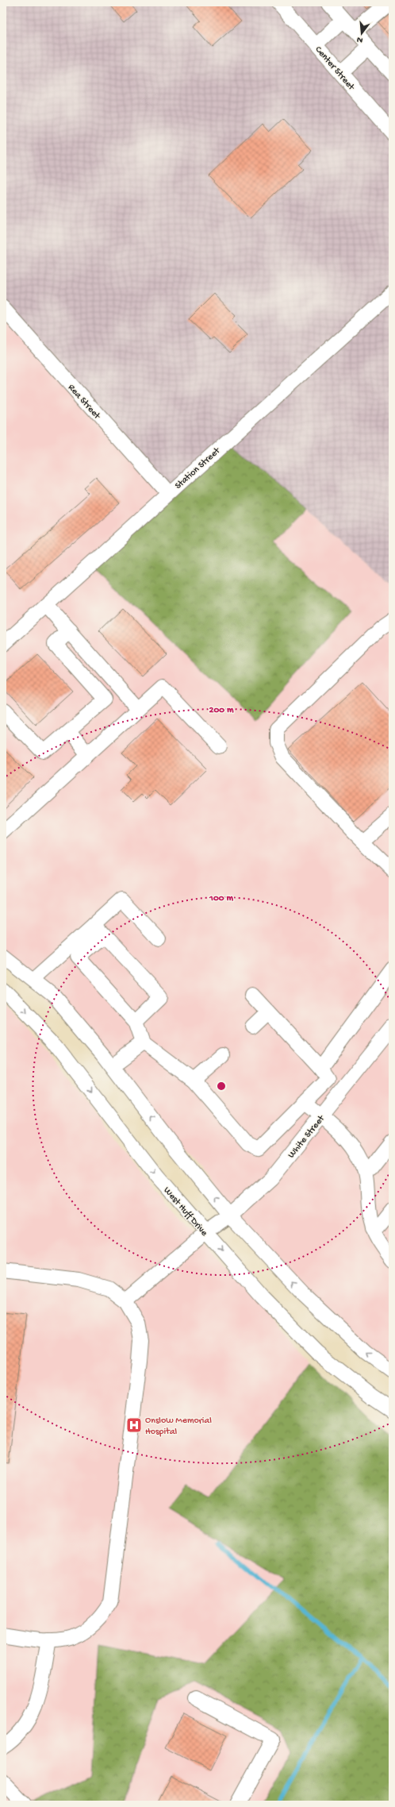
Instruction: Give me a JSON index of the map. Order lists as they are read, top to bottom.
{
  "streets": {
    "street": [
      "Center Street",
      "Rea Street",
      "Station Street",
      "White Street",
      "West Huff Drive"
    ]
  },
  "crossings": [
    ["Rea Street", "Station Street"],
    ["White Street", "West Huff Drive"]
  ],
  "places": {
    "hospital": ["Onslow Memorial Hospital"]
  },
  "north": "bottom",
  "rings": ["200 m", "100 m"]
}
